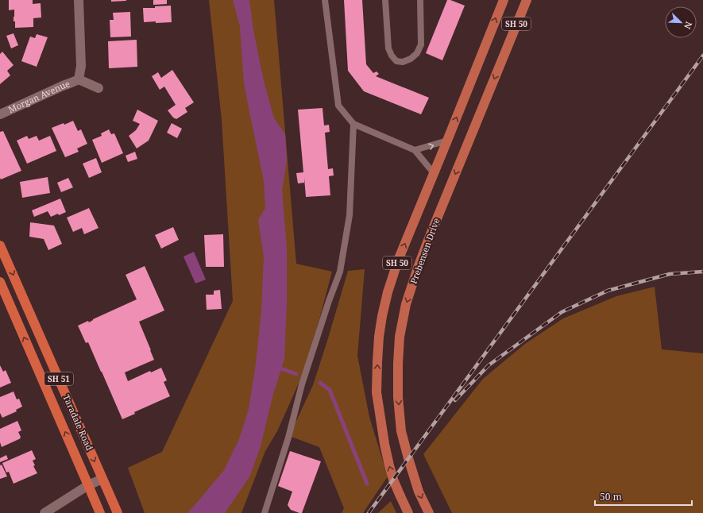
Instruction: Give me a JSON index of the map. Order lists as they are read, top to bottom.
{
  "streets": {
    "highway": ["SH 51", "Taradale Road"],
    "main road": ["SH 50", "Prebensen Drive"],
    "street": ["Morgan Avenue"]
  },
  "scale_bar": "50 m",
  "north": "bottom right"
}
